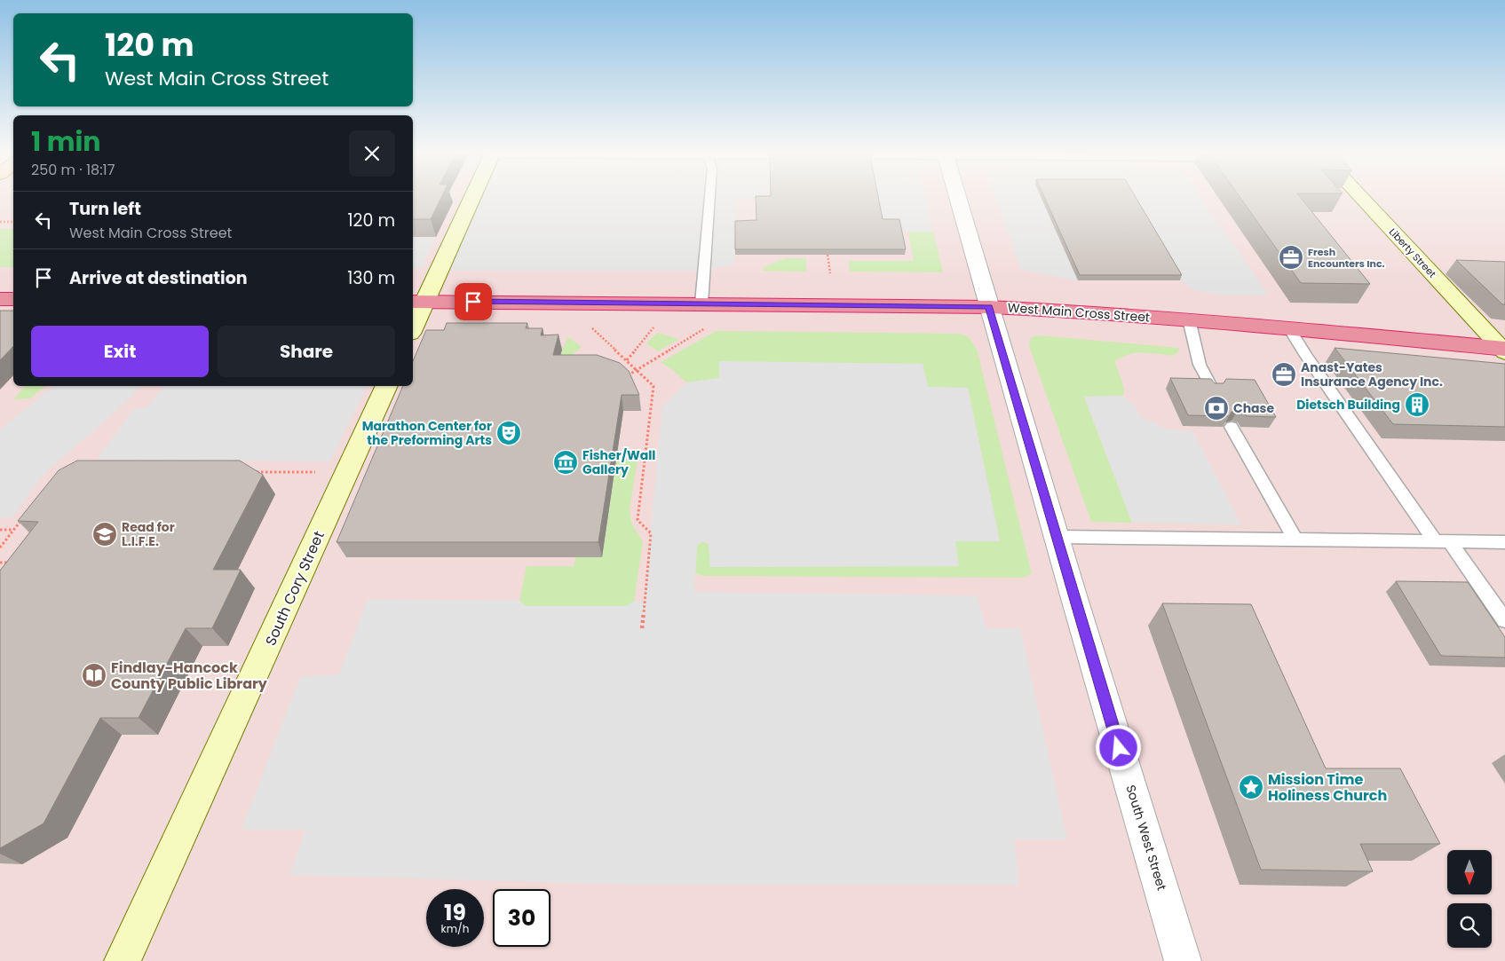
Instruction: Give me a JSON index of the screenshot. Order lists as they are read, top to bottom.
{
  "streets": {
    "highway": ["West Main Cross Street"],
    "street": ["Liberty Street", "South Cory Street", "South West Street"]
  },
  "crossings": [
    ["Liberty Street", "West Main Cross Street"],
    ["West Main Cross Street", "South West Street"]
  ],
  "places": {
    "office": ["Fresh Encounters Inc.", "Anast-Yates Insurance Agency Inc."],
    "building": ["Dietsch Building"],
    "bank": ["Chase"],
    "theatre": ["Marathon Center for the Preforming Arts"],
    "museum": ["Fisher/Wall Gallery"],
    "school or university": ["Read for L.I.F.E."],
    "library": ["Findlay-Hancock County Public Library"],
    "place": ["Mission Time Holiness Church"]
  },
  "north": "bottom",
  "page": {
    "turn": ["120 m", "West Main Cross Street"],
    "heading": ["1 min", "250 m · 18:17"],
    "list": [
      {
        "name": "Turn left",
        "note": "West Main Cross Street",
        "value": "120 m"
      },
      {
        "name": "Arrive at destination",
        "value": "130 m"
      }
    ],
    "buttons": ["Exit", "Share"],
    "speed": "19 km/h",
    "limit": "30"
  }
}
